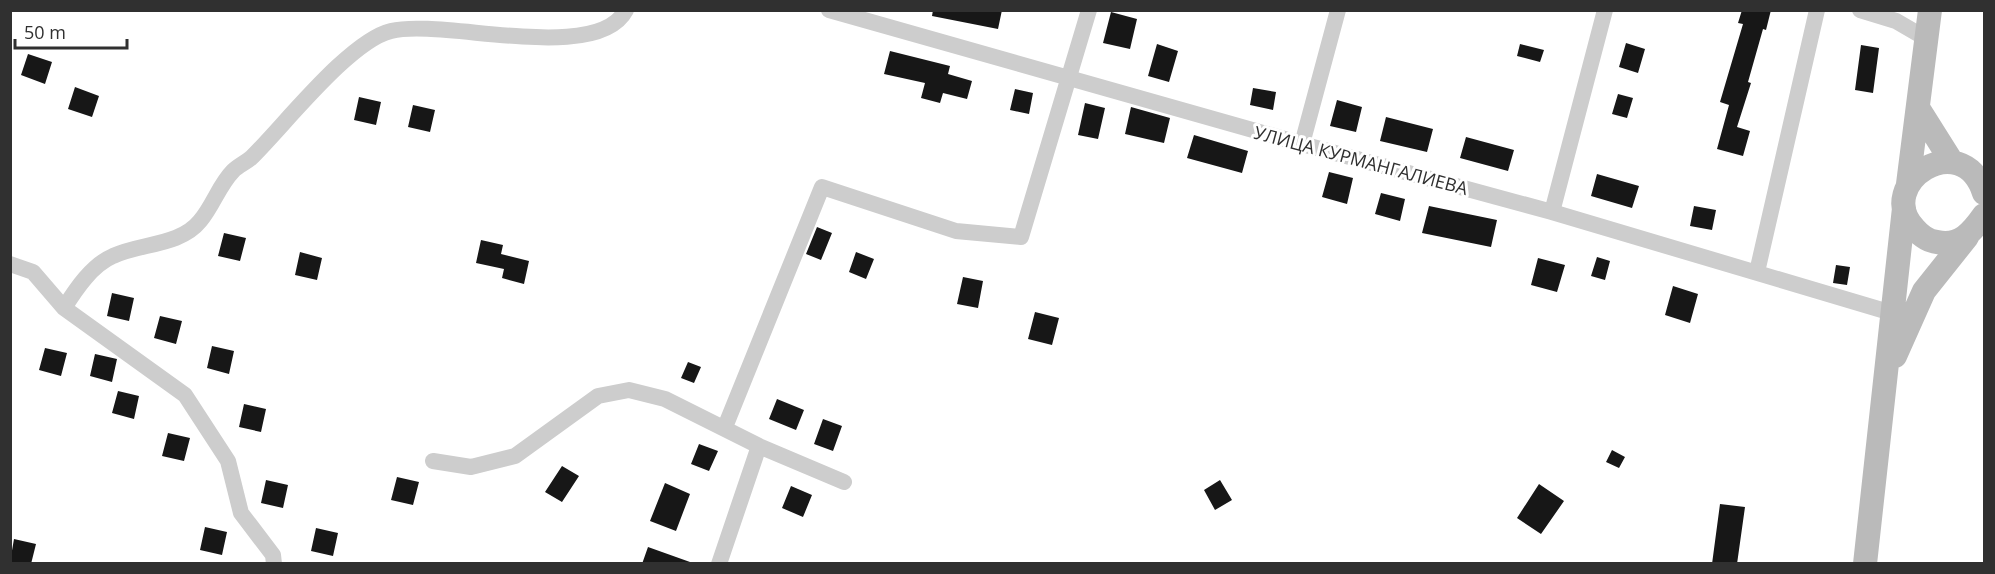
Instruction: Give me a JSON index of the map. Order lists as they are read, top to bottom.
{
  "streets": {
    "street": ["УЛИЦА КУРМАНГАЛИЕВА"]
  },
  "scale_bar": "50 m"
}
